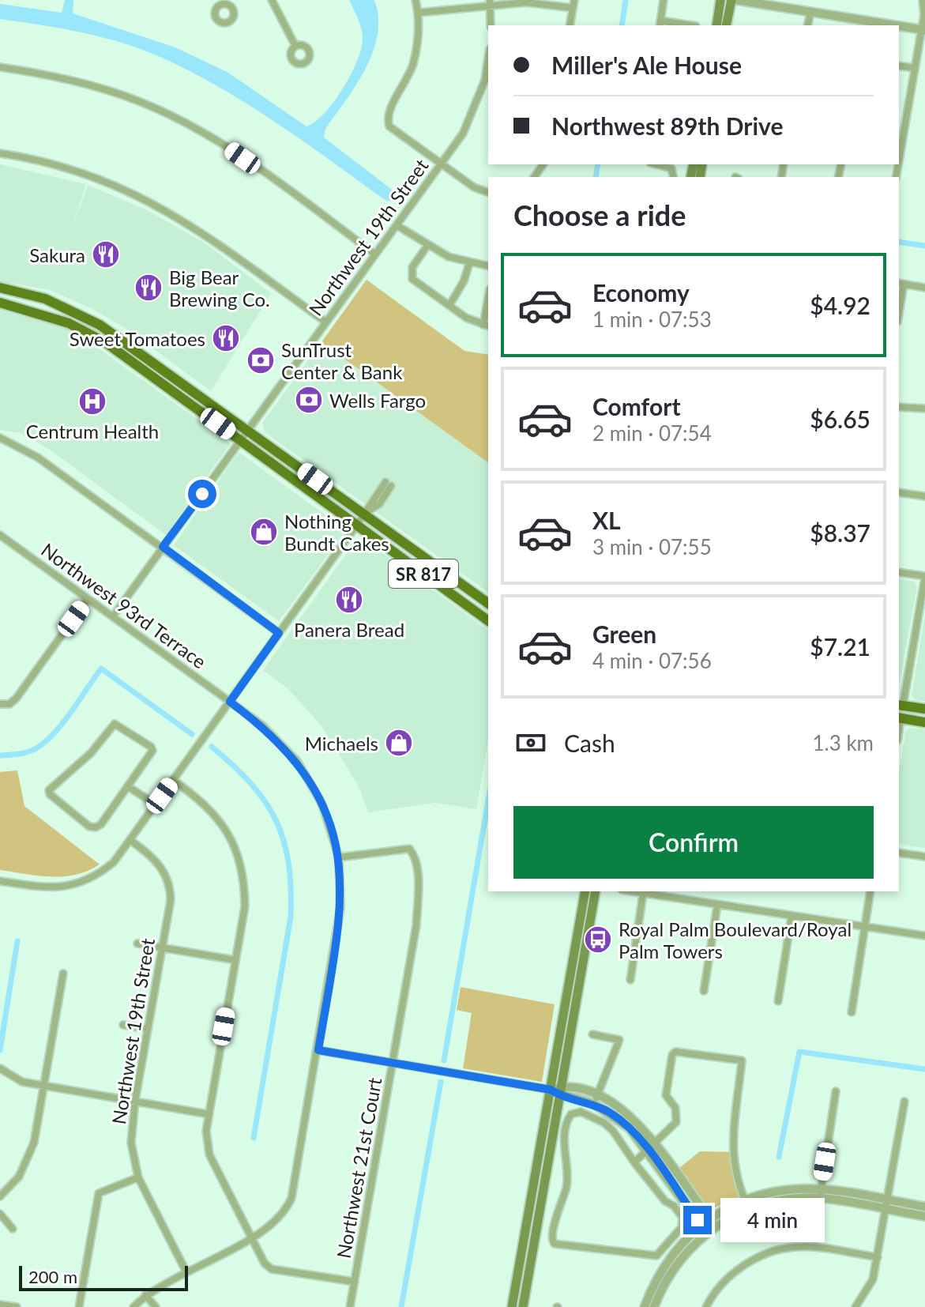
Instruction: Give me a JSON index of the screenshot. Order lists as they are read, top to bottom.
{
  "streets": {
    "main road": ["SR 817"],
    "street": ["Northwest 19th Street", "Northwest 93rd Terrace", "Northwest 21st Court"]
  },
  "crossings": [
    ["Northwest 19th Street", "SR 817"],
    ["Northwest 19th Street", "Northwest 93rd Terrace"],
    ["Northwest 93rd Terrace", "Northwest 21st Court"]
  ],
  "places": {
    "restaurant": [
      "Sakura",
      "Big Bear Brewing Co.",
      "Sweet Tomatoes",
      "Panera Bread"
    ],
    "bank": ["SunTrust Center & Bank", "Wells Fargo"],
    "hospital": ["Centrum Health"],
    "shop": ["Nothing Bundt Cakes", "Michaels"],
    "bus stop": ["Royal Palm Boulevard/Royal Palm Towers"]
  },
  "scale_bar": "200 m",
  "page": {
    "banner": ["Miller's Ale House", "Northwest 89th Drive"],
    "heading": "Choose a ride",
    "list": [
      {
        "name": "Economy",
        "note": "1 min · 07:53",
        "value": "$4.92"
      },
      {
        "name": "Comfort",
        "note": "2 min · 07:54",
        "value": "$6.65"
      },
      {
        "name": "XL",
        "note": "3 min · 07:55",
        "value": "$8.37"
      },
      {
        "name": "Green",
        "note": "4 min · 07:56",
        "value": "$7.21"
      }
    ],
    "pay": ["Cash", "1.3 km"],
    "buttons": "Confirm",
    "bubble": "4 min",
    "scale": "200 m"
  }
}
